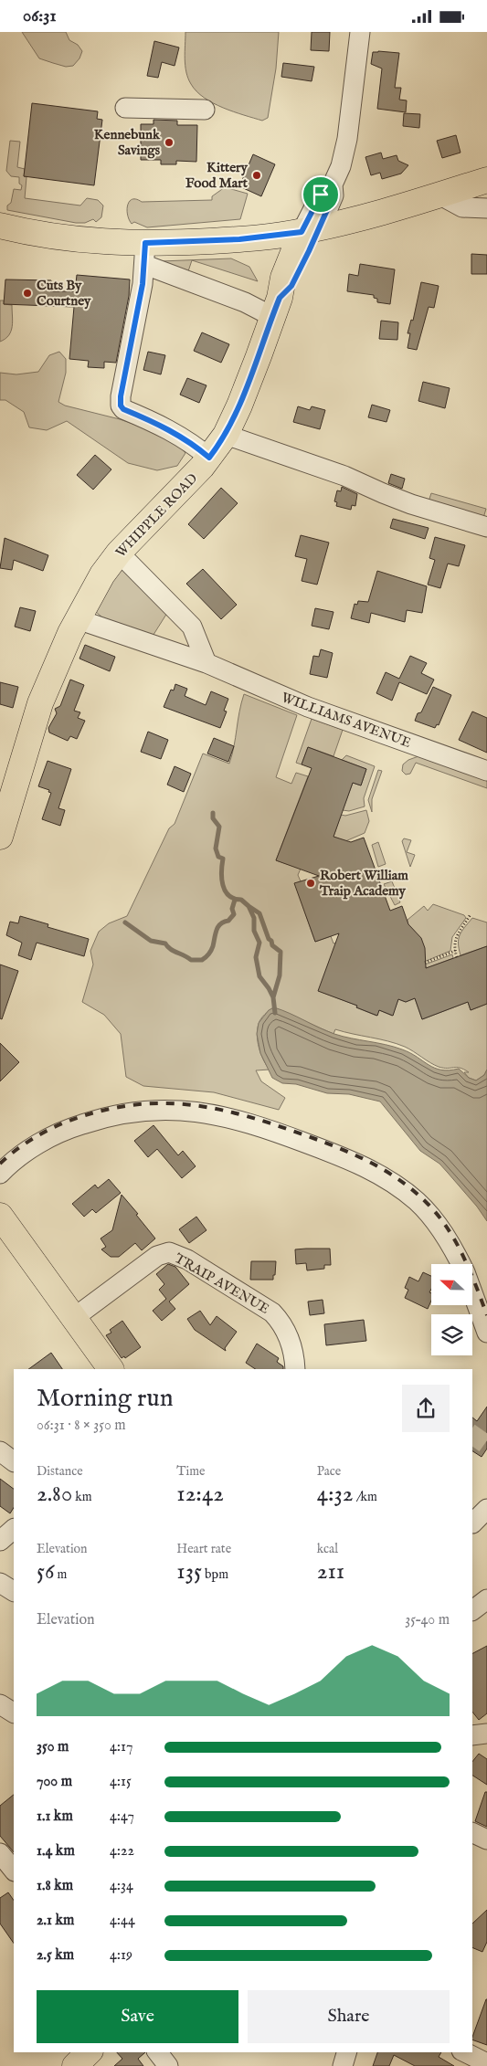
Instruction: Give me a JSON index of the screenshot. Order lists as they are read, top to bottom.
{
  "streets": {
    "main road": ["WHIPPLE ROAD"],
    "street": ["WILLIAMS AVENUE", "TRAIP AVENUE"]
  },
  "crossings": [
    ["WHIPPLE ROAD", "WILLIAMS AVENUE"]
  ],
  "places": [
    "Kennebunk Savings",
    "Kittery Food Mart",
    "Cuts By Courtney",
    "Robert William Traip Academy"
  ],
  "north": "left",
  "page": {
    "status": "06:31",
    "heading": ["Morning run", "06:31 · 8 × 350 m"],
    "stats": [
      ["Distance", "2.80 km"],
      ["Time", "12:42"],
      ["Pace", "4:32 /km"],
      ["Elevation", "56 m"],
      ["Heart rate", "135 bpm"],
      ["kcal", "211"]
    ],
    "chart": ["Elevation", "35–40 m"],
    "list": [
      {
        "name": "350 m",
        "note": "4:17"
      },
      {
        "name": "700 m",
        "note": "4:15"
      },
      {
        "name": "1.1 km",
        "note": "4:47"
      },
      {
        "name": "1.4 km",
        "note": "4:22"
      },
      {
        "name": "1.8 km",
        "note": "4:34"
      },
      {
        "name": "2.1 km",
        "note": "4:44"
      },
      {
        "name": "2.5 km",
        "note": "4:19"
      }
    ],
    "buttons": ["Save", "Share"]
  }
}
